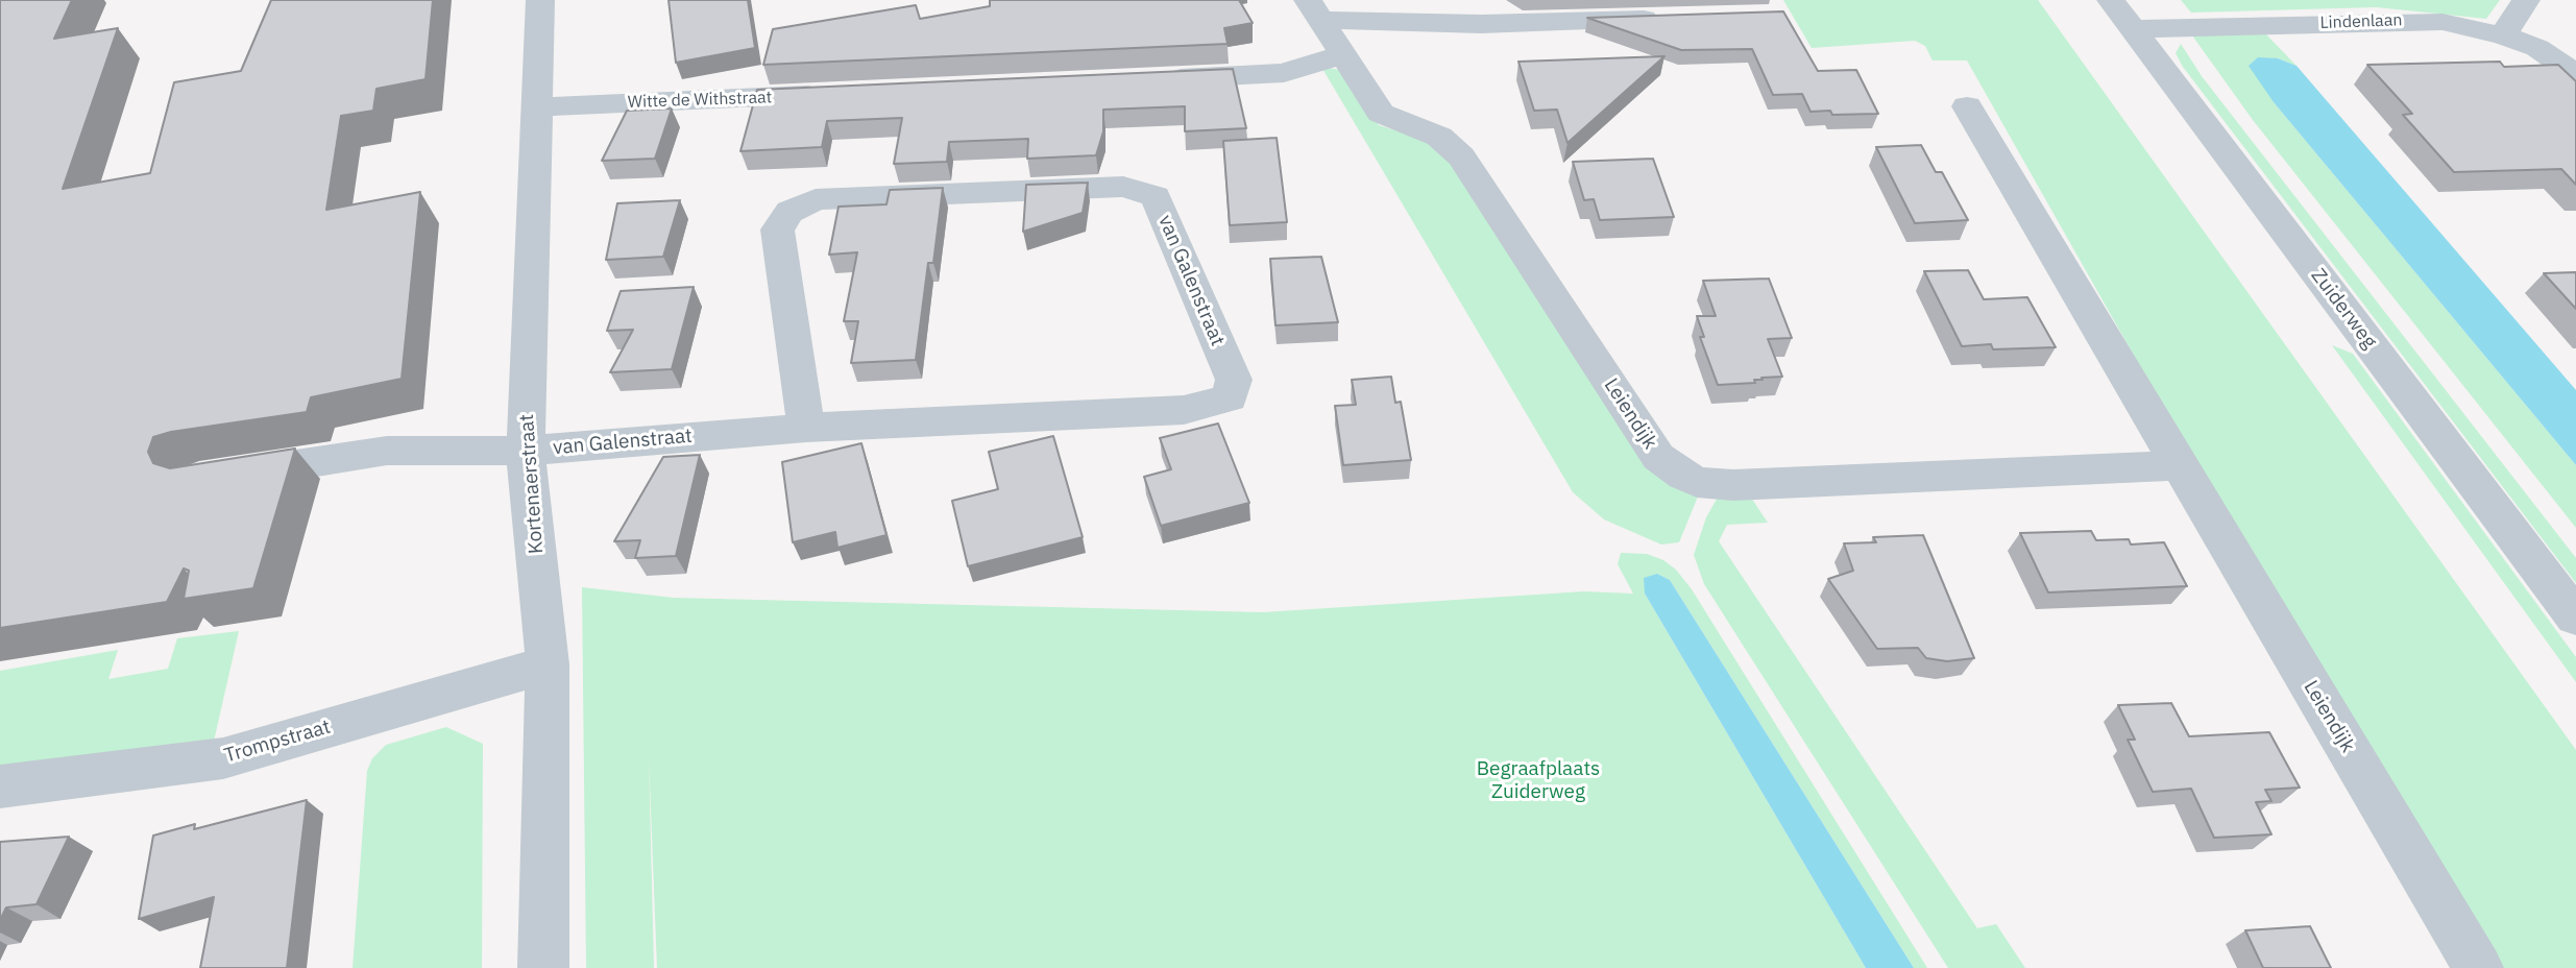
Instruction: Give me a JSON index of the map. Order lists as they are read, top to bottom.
{
  "streets": {
    "street": [
      "Lindenlaan",
      "Witte de Withstraat",
      "van Galenstraat",
      "Zuiderweg",
      "Leiendijk",
      "Kortenaerstraat",
      "Trompstraat"
    ]
  },
  "crossings": [
    ["Lindenlaan", "Zuiderweg"],
    ["Witte de Withstraat", "Kortenaerstraat"],
    ["van Galenstraat", "Kortenaerstraat"],
    ["Kortenaerstraat", "Trompstraat"]
  ],
  "parks": ["Begraafplaats Zuiderweg"]
}
